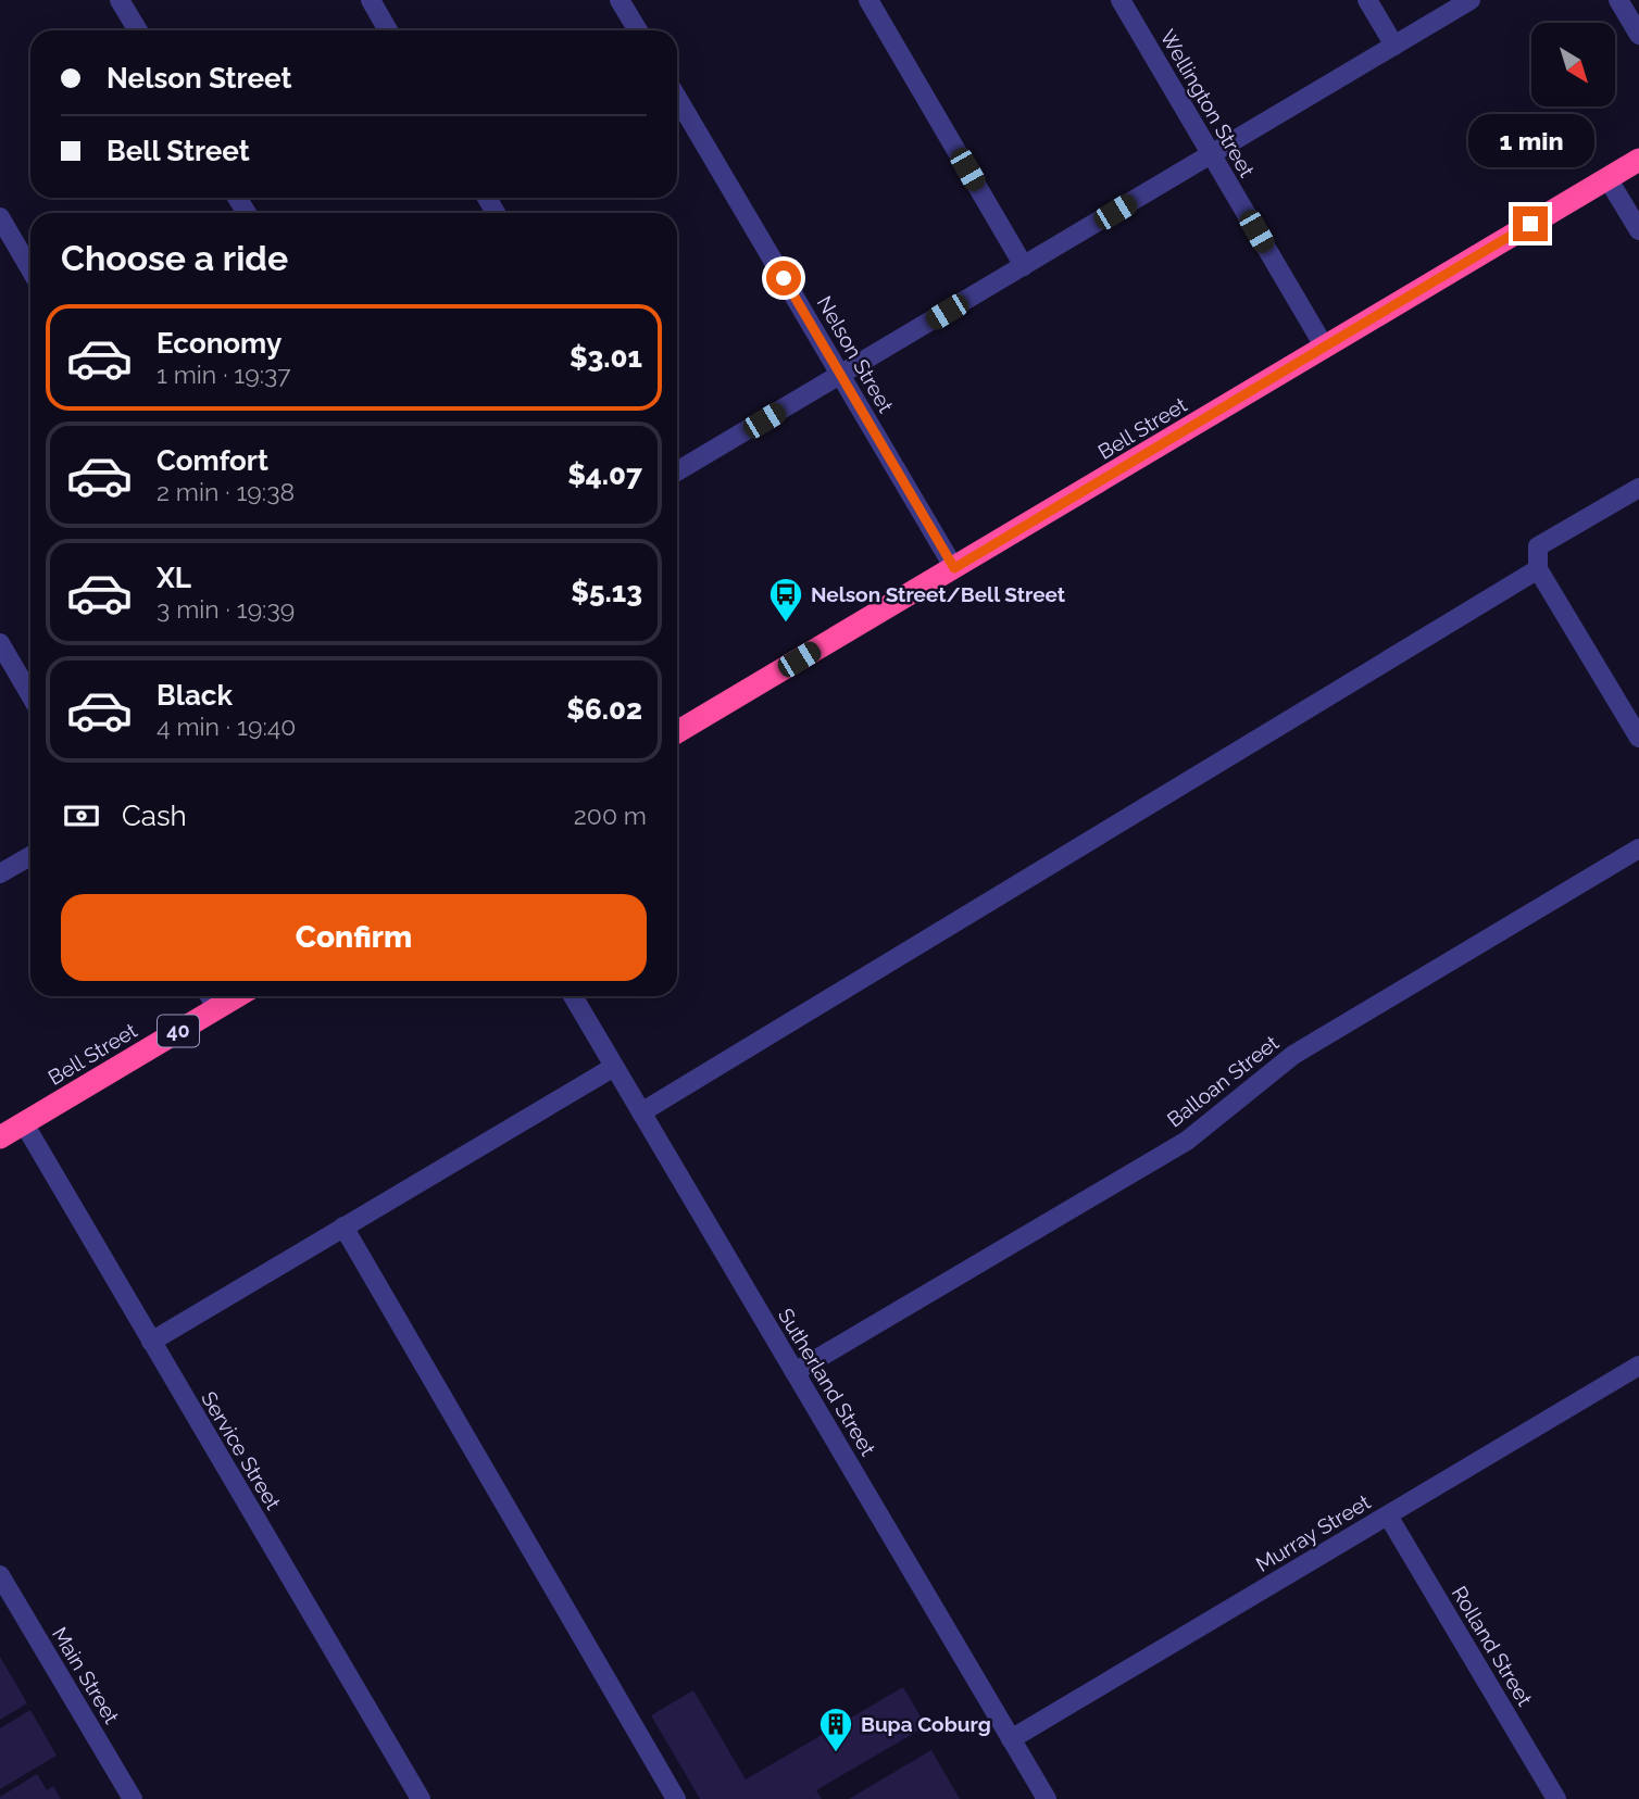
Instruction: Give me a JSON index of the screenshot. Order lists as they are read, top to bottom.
{
  "streets": {
    "highway": ["Bell Street", "40"],
    "street": [
      "Wellington Street",
      "Nelson Street",
      "Balloan Street",
      "Sutherland Street",
      "Service Street",
      "Murray Street",
      "Rolland Street",
      "Main Street"
    ]
  },
  "crossings": [
    ["Wellington Street", "Bell Street"],
    ["Nelson Street", "Bell Street"],
    ["Bell Street", "Service Street"],
    ["Balloan Street", "Sutherland Street"],
    ["Sutherland Street", "Murray Street"],
    ["Murray Street", "Rolland Street"]
  ],
  "places": {
    "bus stop": ["Nelson Street/Bell Street"],
    "building": ["Bupa Coburg"]
  },
  "north": "bottom right",
  "page": {
    "banner": ["Nelson Street", "Bell Street"],
    "bubble": "1 min",
    "heading": "Choose a ride",
    "list": [
      {
        "name": "Economy",
        "note": "1 min · 19:37",
        "value": "$3.01"
      },
      {
        "name": "Comfort",
        "note": "2 min · 19:38",
        "value": "$4.07"
      },
      {
        "name": "XL",
        "note": "3 min · 19:39",
        "value": "$5.13"
      },
      {
        "name": "Black",
        "note": "4 min · 19:40",
        "value": "$6.02"
      }
    ],
    "pay": ["Cash", "200 m"],
    "buttons": "Confirm"
  }
}
